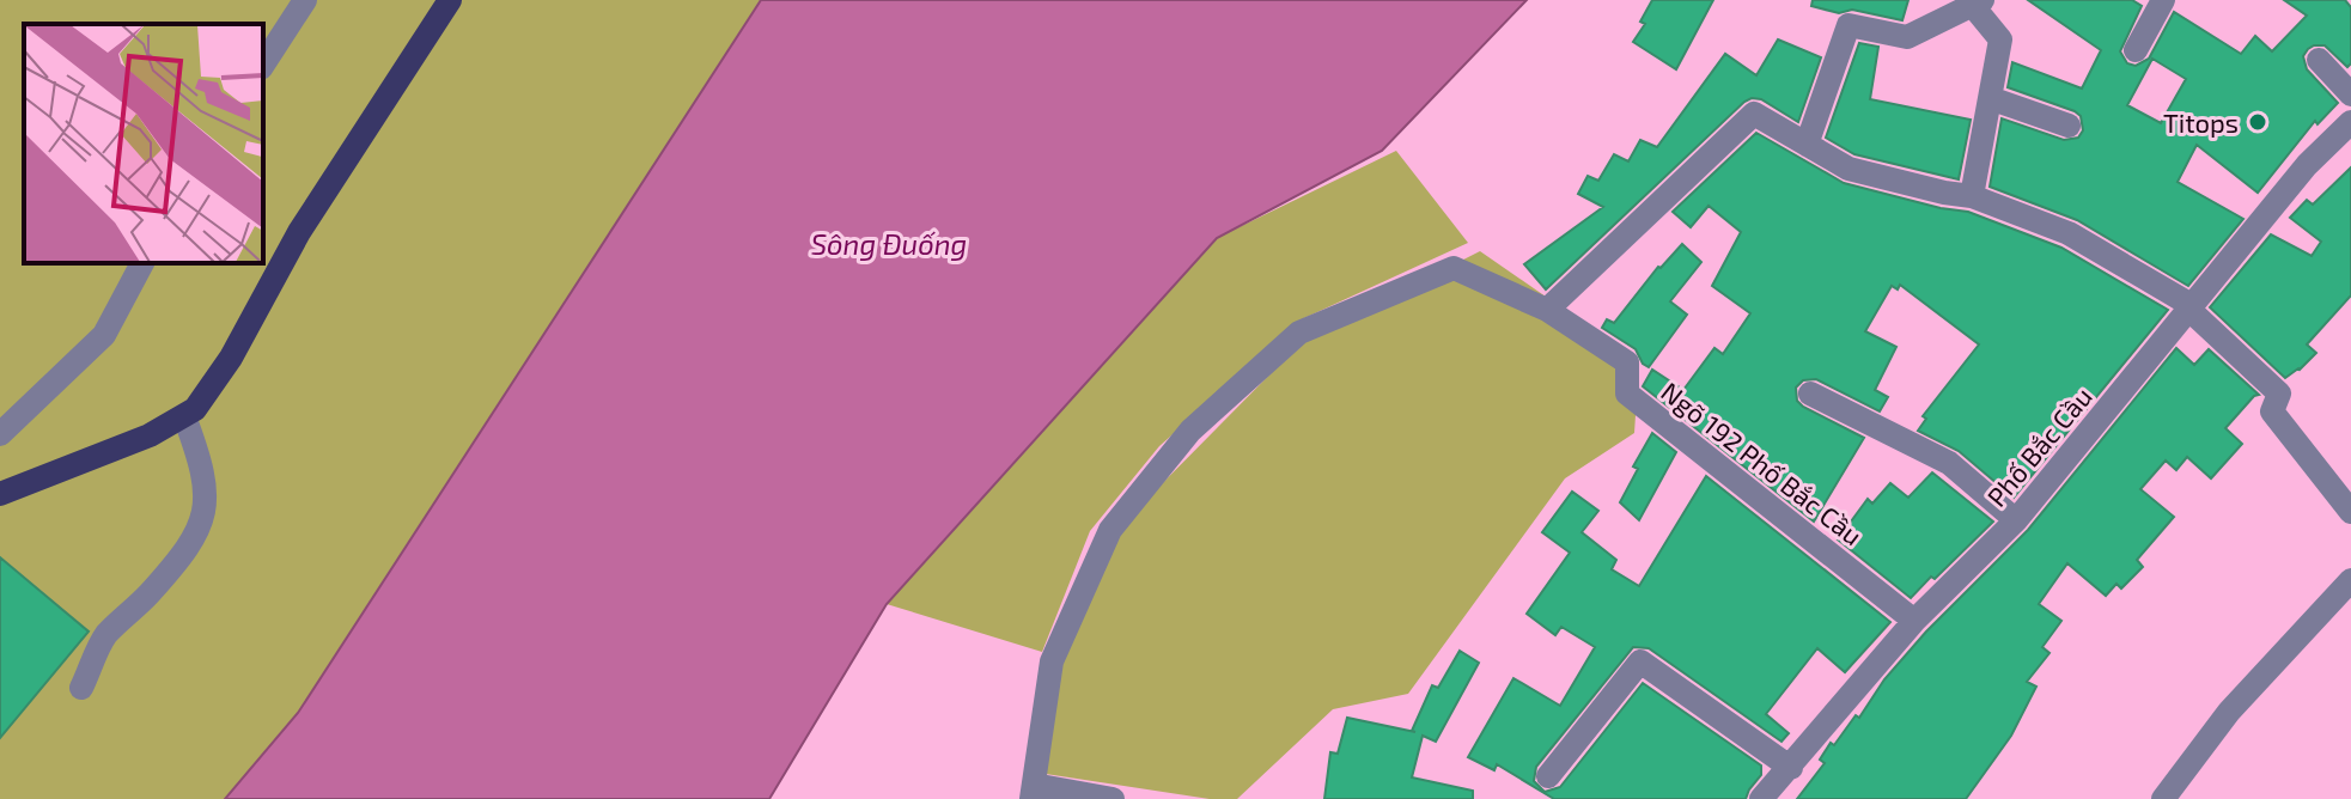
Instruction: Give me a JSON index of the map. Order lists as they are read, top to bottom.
{
  "streets": {
    "street": ["Phố Bắc Cầu", "Ngõ 192 Phố Bắc Cầu"]
  },
  "crossings": [
    ["Phố Bắc Cầu", "Ngõ 192 Phố Bắc Cầu"]
  ],
  "water": ["Sông Đuống"],
  "places": ["Titops"]
}
